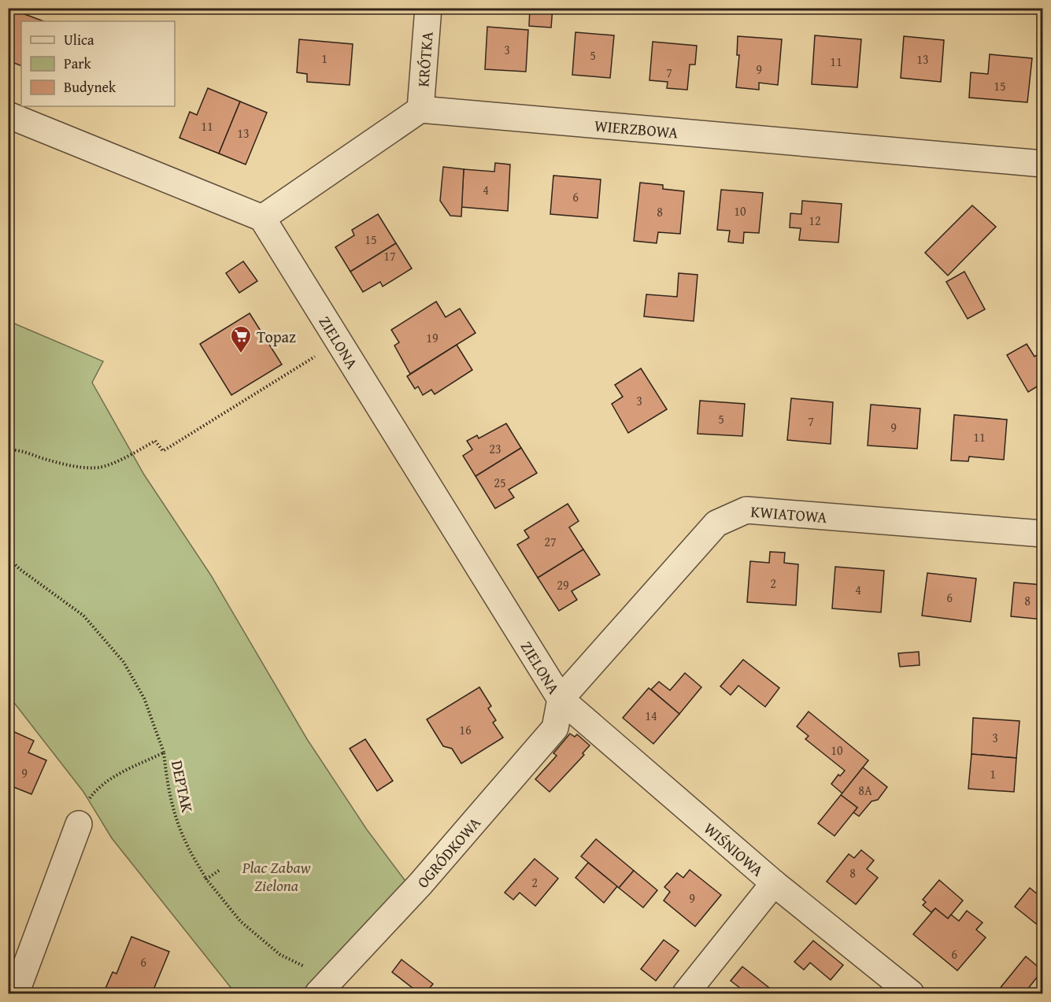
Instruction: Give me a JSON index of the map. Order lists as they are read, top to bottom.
{
  "streets": {
    "street": [
      "KRÓTKA",
      "WIERZBOWA",
      "ZIELONA",
      "KWIATOWA",
      "WIŚNIOWA",
      "OGRÓDKOWA"
    ],
    "path": ["DEPTAK"]
  },
  "crossings": [
    ["KRÓTKA", "WIERZBOWA"],
    ["ZIELONA", "KWIATOWA"],
    ["ZIELONA", "WIŚNIOWA"],
    ["ZIELONA", "OGRÓDKOWA"],
    ["KWIATOWA", "WIŚNIOWA"],
    ["KWIATOWA", "OGRÓDKOWA"],
    ["DEPTAK", "OGRÓDKOWA"],
    ["WIŚNIOWA", "OGRÓDKOWA"]
  ],
  "parks": ["Plac Zabaw Zielona"],
  "places": {
    "supermarket": ["Topaz"]
  },
  "house_numbers": [
    "3",
    "5",
    "1",
    "13",
    "11",
    "9",
    "7",
    "15",
    "11",
    "13",
    "4",
    "6",
    "10",
    "8",
    "12",
    "15",
    "17",
    "19",
    "3",
    "5",
    "7",
    "9",
    "11",
    "23",
    "25",
    "27",
    "2",
    "29",
    "4",
    "6",
    "8",
    "14",
    "16",
    "3",
    "10",
    "9",
    "1",
    "8A",
    "8",
    "2",
    "9",
    "6",
    "6"
  ],
  "legend": ["Ulica", "Park", "Budynek"]
}
